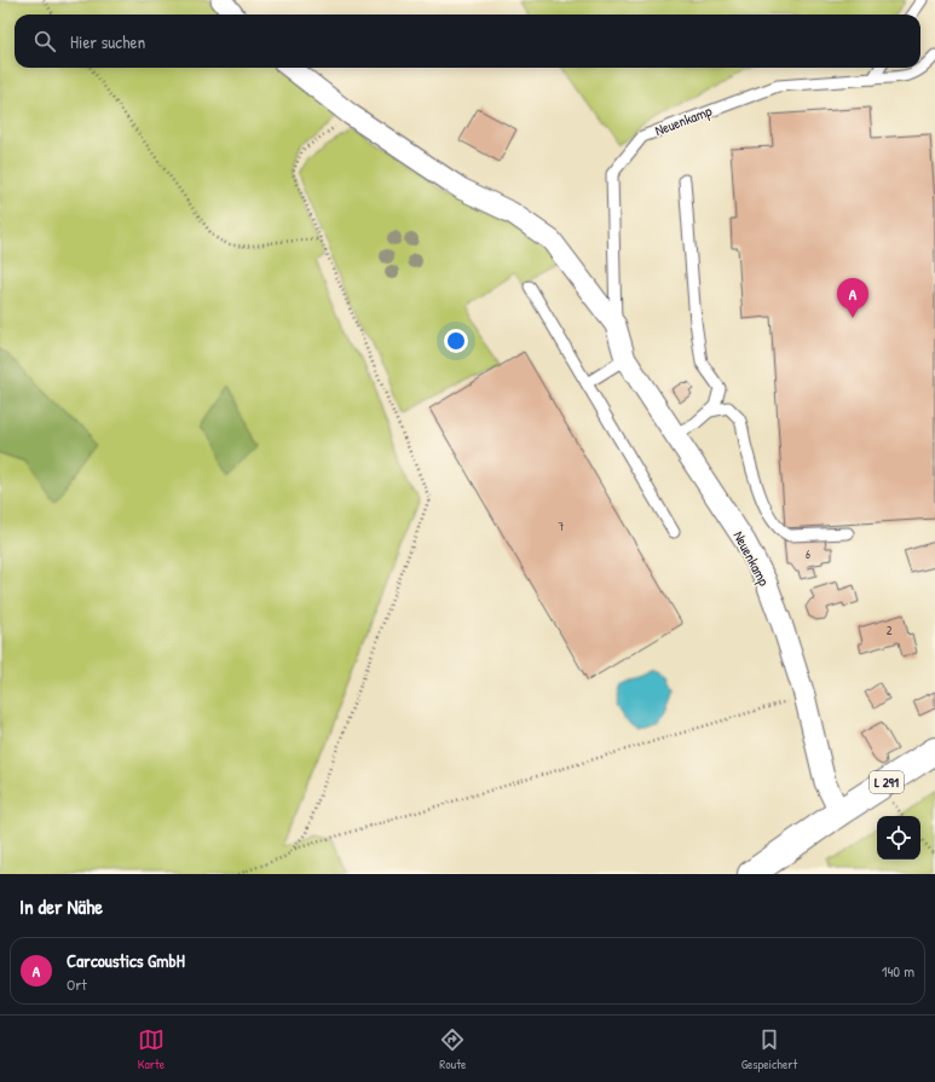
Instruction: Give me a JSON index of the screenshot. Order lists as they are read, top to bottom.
{
  "streets": {
    "main road": ["L 291"],
    "street": ["Neuenkamp"]
  },
  "crossings": [
    ["Neuenkamp", "L 291"]
  ],
  "house_numbers": ["7", "6", "2"],
  "page": {
    "search": "Hier suchen",
    "pins": "A",
    "heading": "In der Nähe",
    "list": [
      {
        "mark": "A",
        "name": "Carcoustics GmbH",
        "note": "Ort",
        "value": "140 m"
      }
    ],
    "nav": ["Karte", "Route", "Gespeichert"]
  }
}
